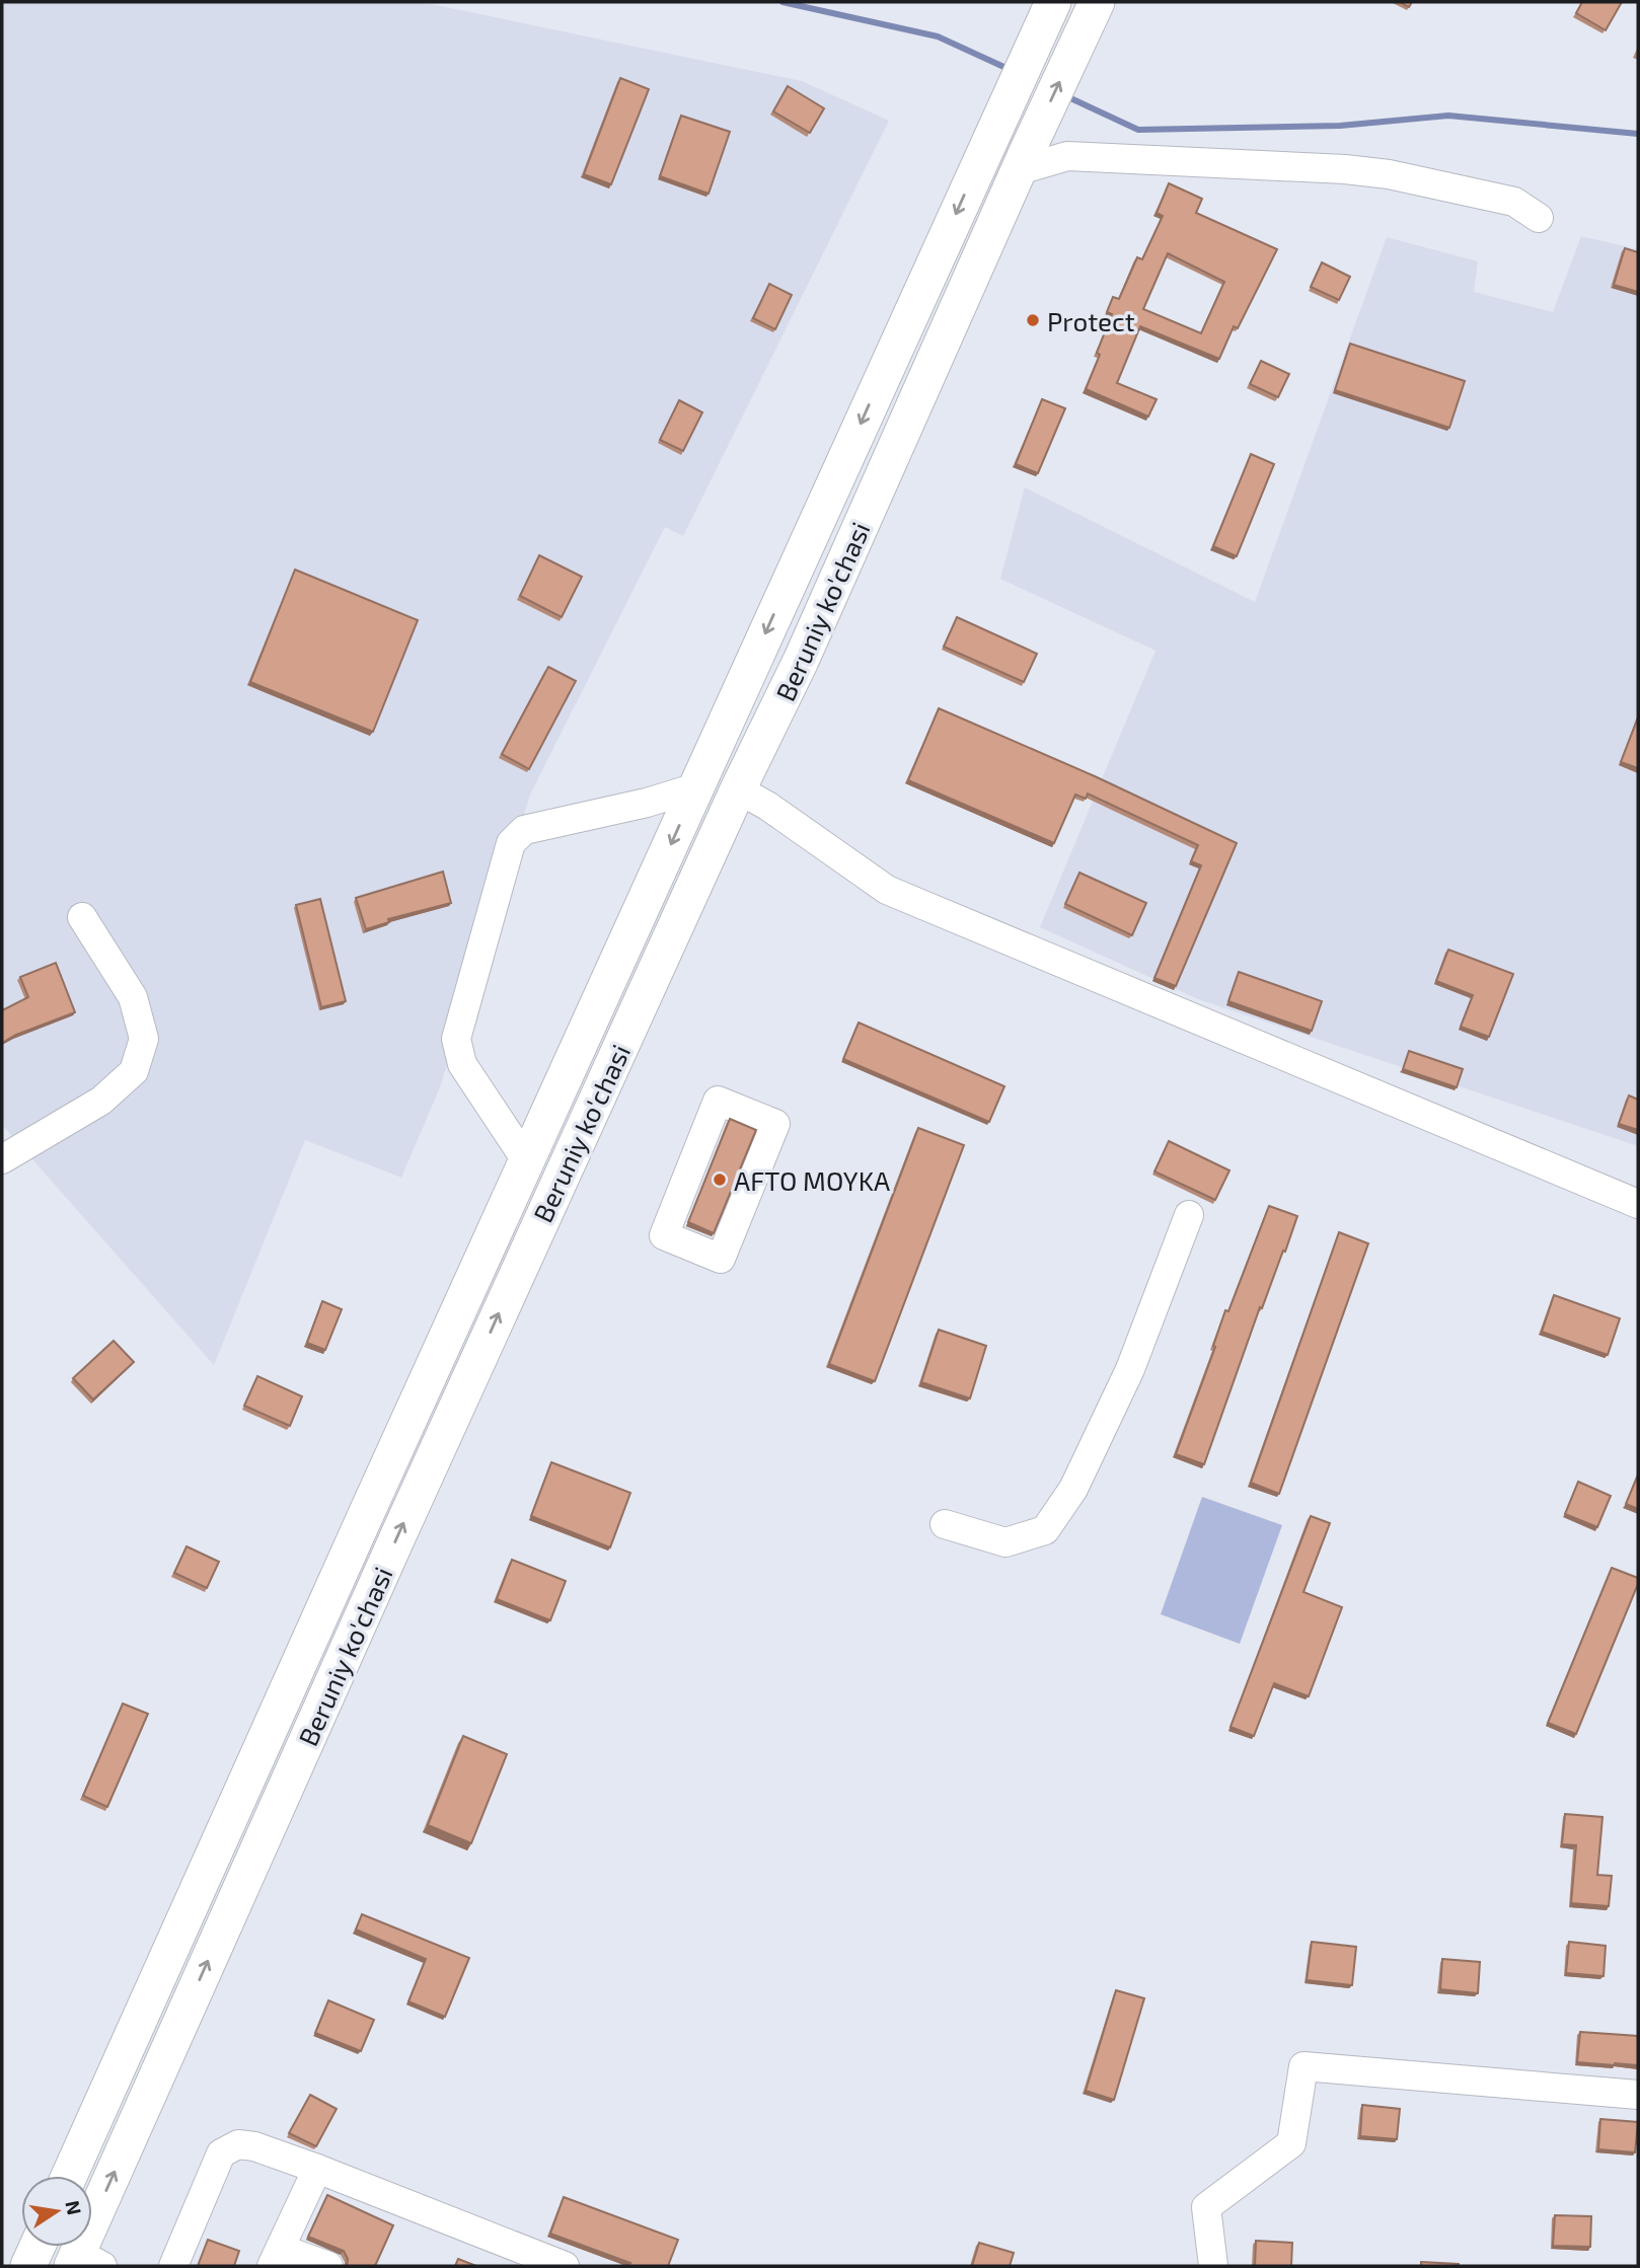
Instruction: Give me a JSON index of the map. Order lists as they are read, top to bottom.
{
  "streets": {
    "main road": ["Beruniy ko'chasi"]
  },
  "places": ["Protect", "AFTO MOYKA"],
  "north": "right"
}
